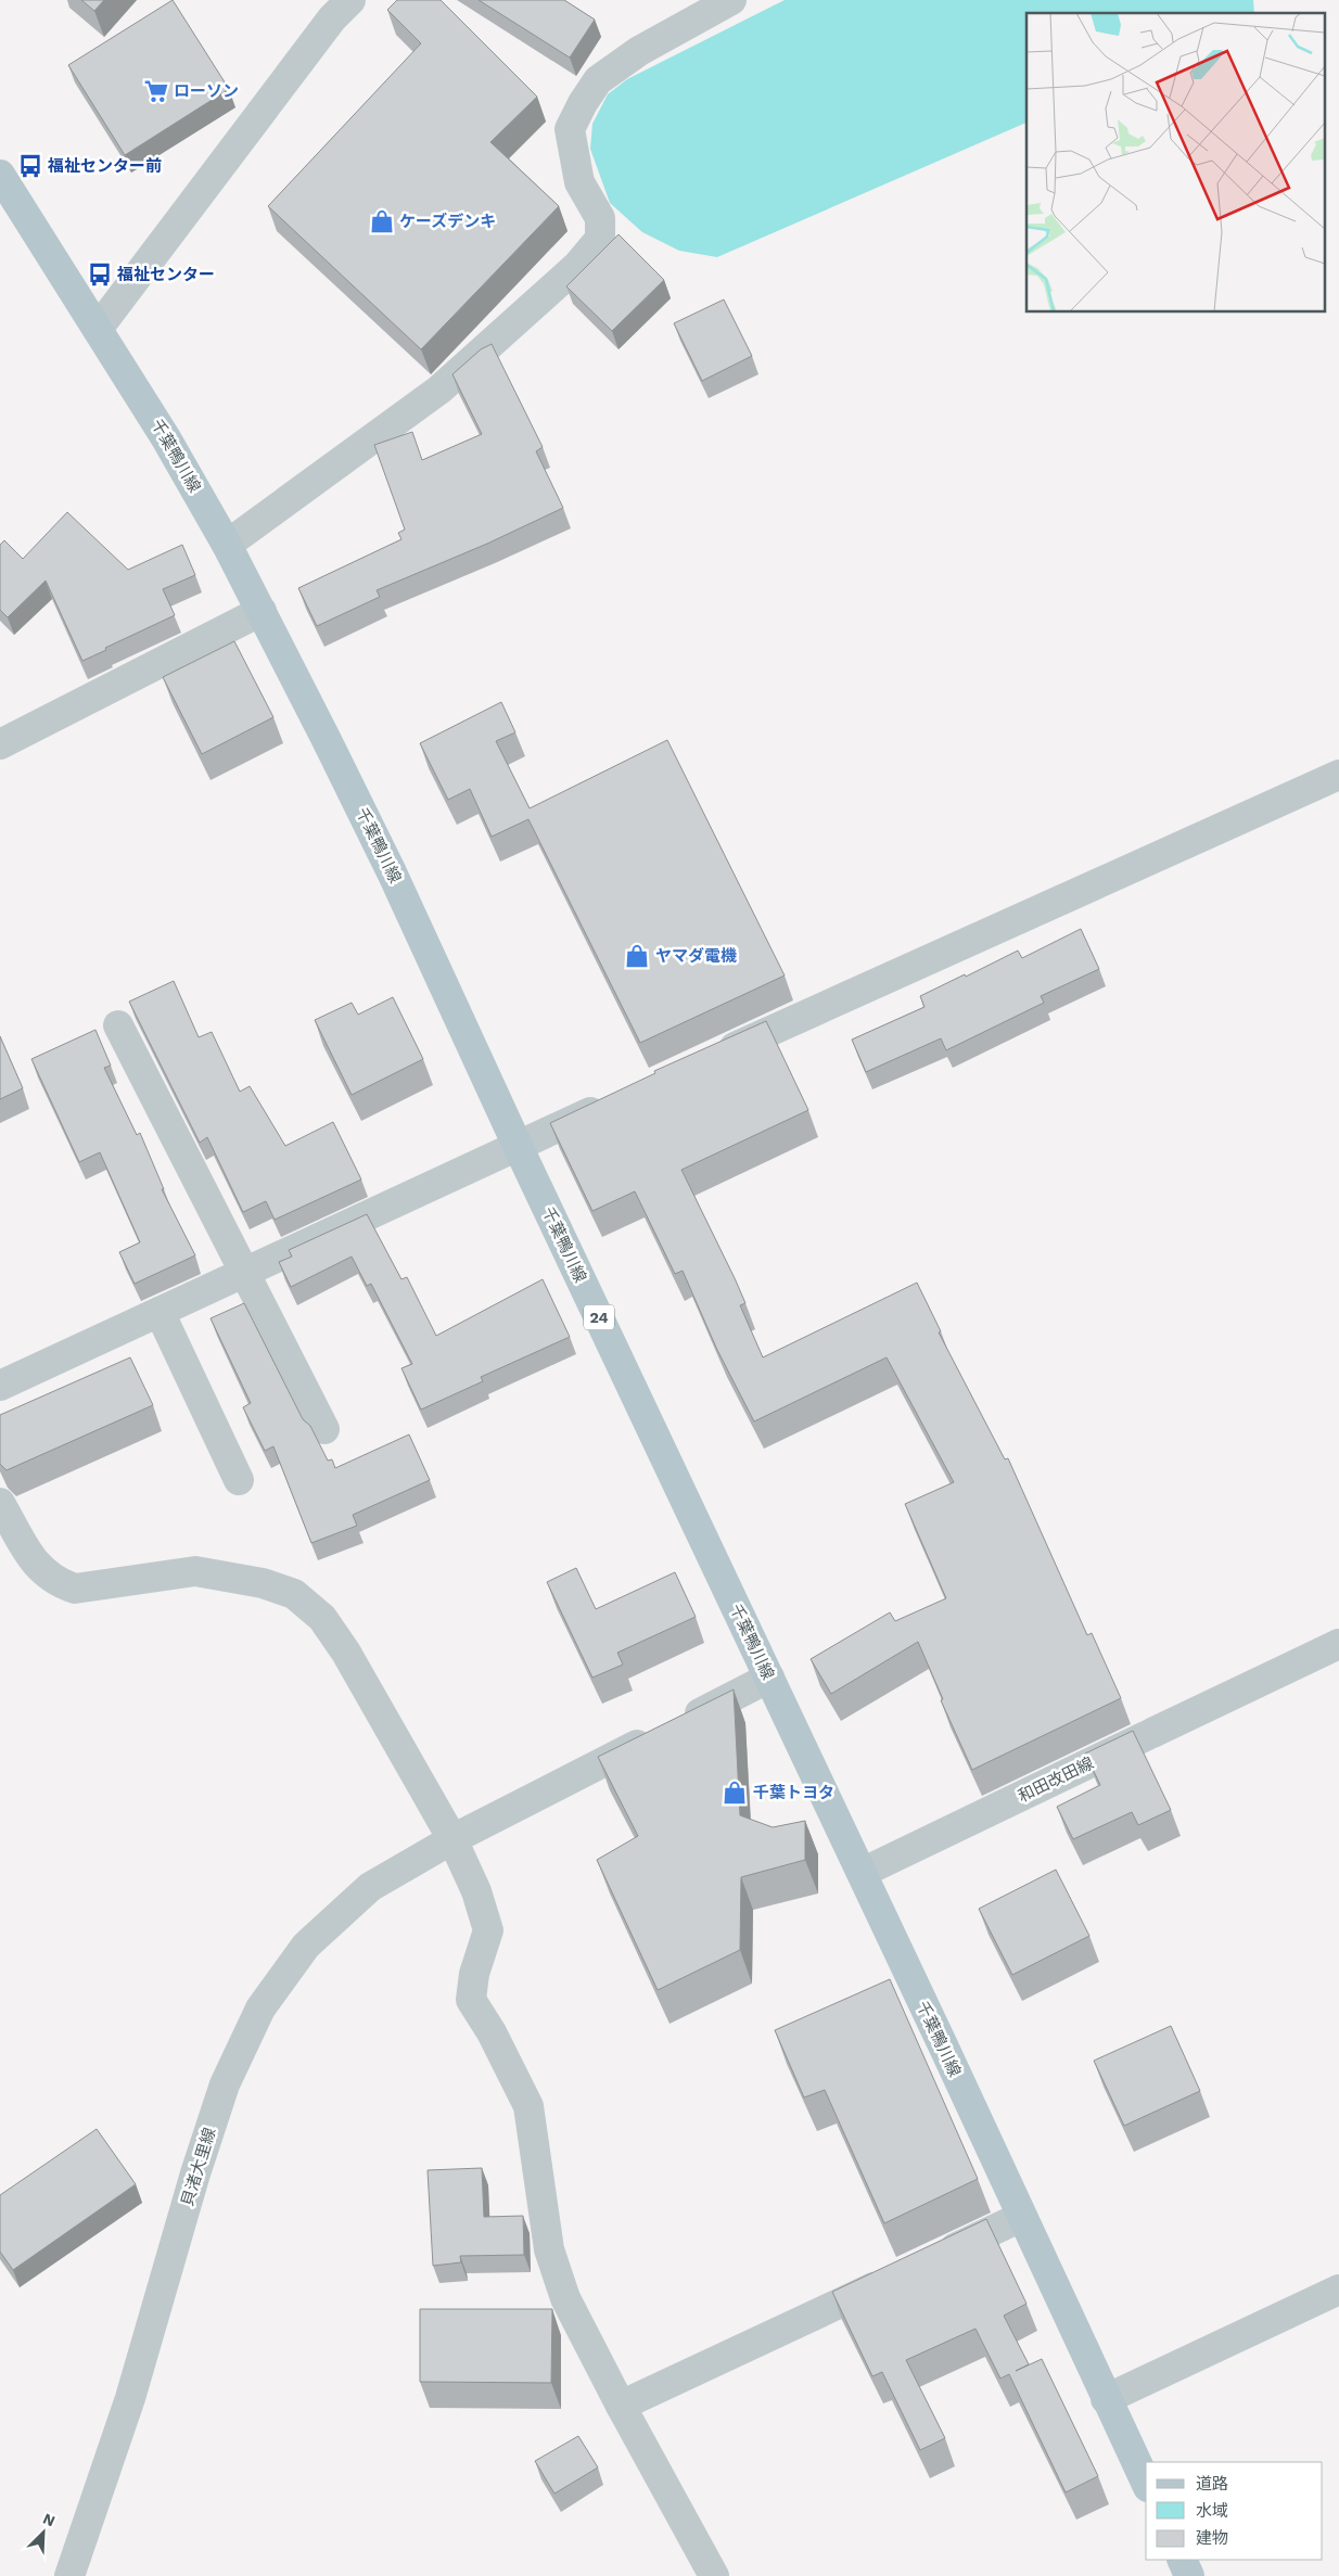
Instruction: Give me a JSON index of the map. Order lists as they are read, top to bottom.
{
  "streets": {
    "main road": ["千葉鴨川線", "24"],
    "street": ["和田改田線", "貝渚大里線"]
  },
  "crossings": [
    ["千葉鴨川線", "和田改田線"],
    ["千葉鴨川線", "貝渚大里線"]
  ],
  "places": {
    "supermarket": ["ローソン"],
    "bus stop": ["福祉センター前", "福祉センター"],
    "shop": ["ケーズデンキ", "ヤマダ電機", "千葉トヨタ"]
  },
  "legend": ["道路", "水域", "建物"],
  "north": "top right"
}
